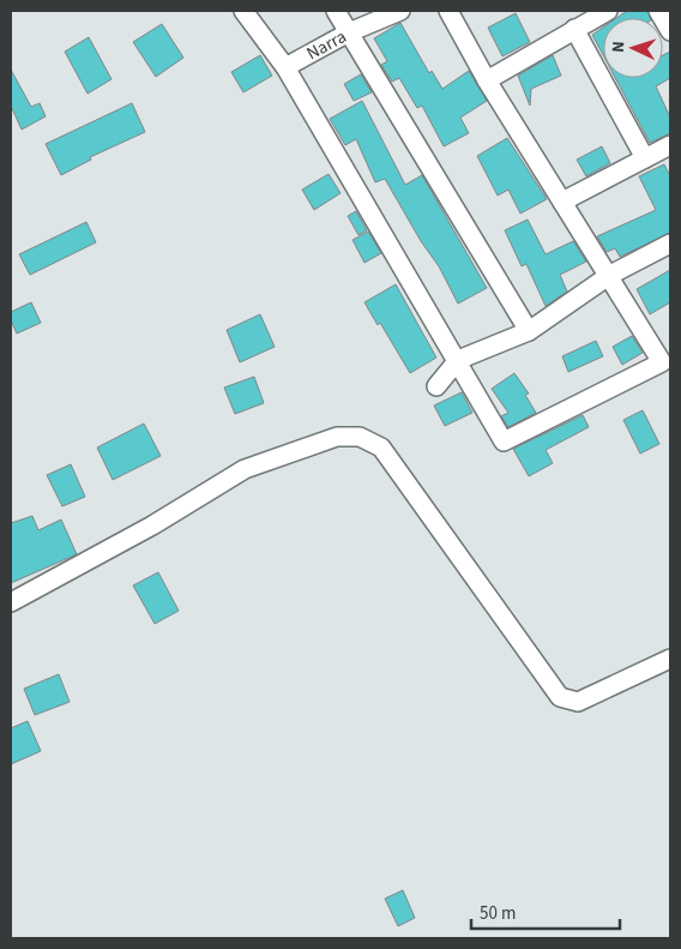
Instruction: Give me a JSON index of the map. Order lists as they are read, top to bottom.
{
  "streets": {
    "street": ["Narra"]
  },
  "scale_bar": "50 m",
  "north": "left"
}
